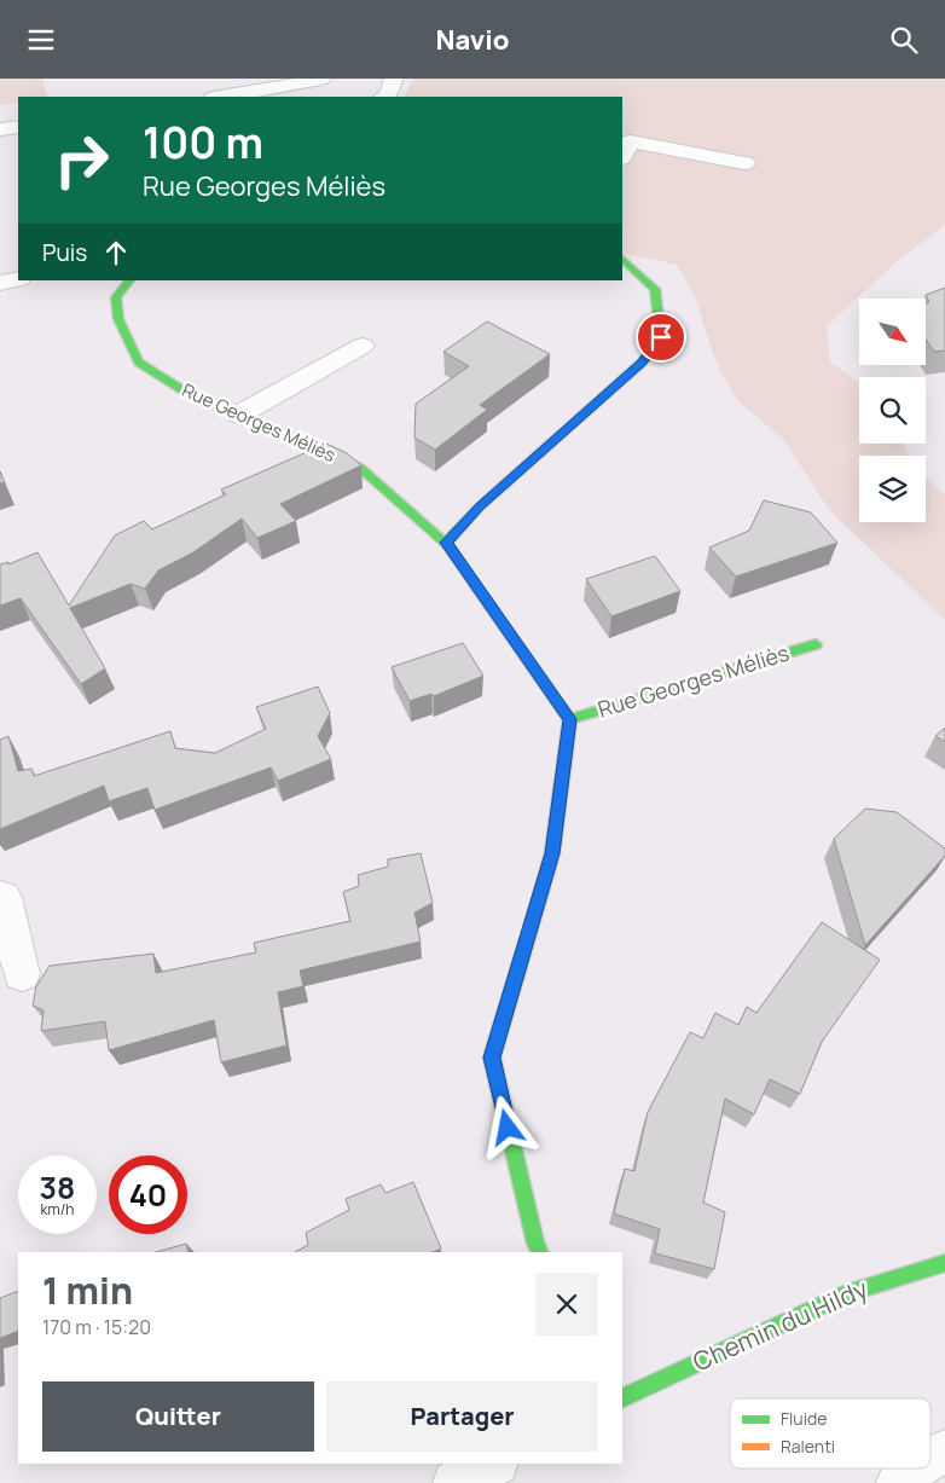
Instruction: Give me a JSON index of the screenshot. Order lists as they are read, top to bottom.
{
  "streets": {
    "street": ["Rue Georges Méliès", "Chemin du Hildy"]
  },
  "legend": ["Fluide", "Ralenti"],
  "north": "bottom right",
  "page": {
    "header": "Navio",
    "turn": ["100 m", "Rue Georges Méliès"],
    "then": "Puis",
    "speed": "38 km/h",
    "limit": "40",
    "heading": ["1 min", "170 m · 15:20"],
    "buttons": ["Quitter", "Partager"]
  }
}
